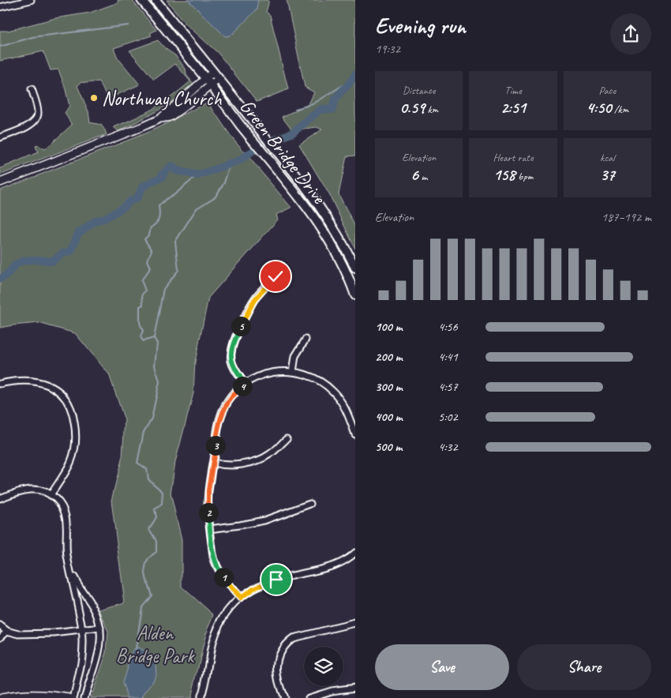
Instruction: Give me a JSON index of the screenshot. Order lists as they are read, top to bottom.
{
  "streets": {
    "main road": ["Green Bridge Drive"]
  },
  "parks": ["Alden Bridge Park"],
  "places": ["Northway Church"],
  "page": {
    "heading": ["Evening run", "19:32"],
    "stats": [
      ["Distance", "0.59 km"],
      ["Time", "2:51"],
      ["Pace", "4:50 /km"],
      ["Elevation", "6 m"],
      ["Heart rate", "158 bpm"],
      ["kcal", "37"]
    ],
    "chart": ["Elevation", "187–192 m"],
    "list": [
      {
        "name": "100 m",
        "note": "4:56"
      },
      {
        "name": "200 m",
        "note": "4:41"
      },
      {
        "name": "300 m",
        "note": "4:57"
      },
      {
        "name": "400 m",
        "note": "5:02"
      },
      {
        "name": "500 m",
        "note": "4:32"
      }
    ],
    "pins": [
      "5",
      "4",
      "3",
      "2",
      "1"
    ],
    "buttons": ["Save", "Share"]
  }
}
